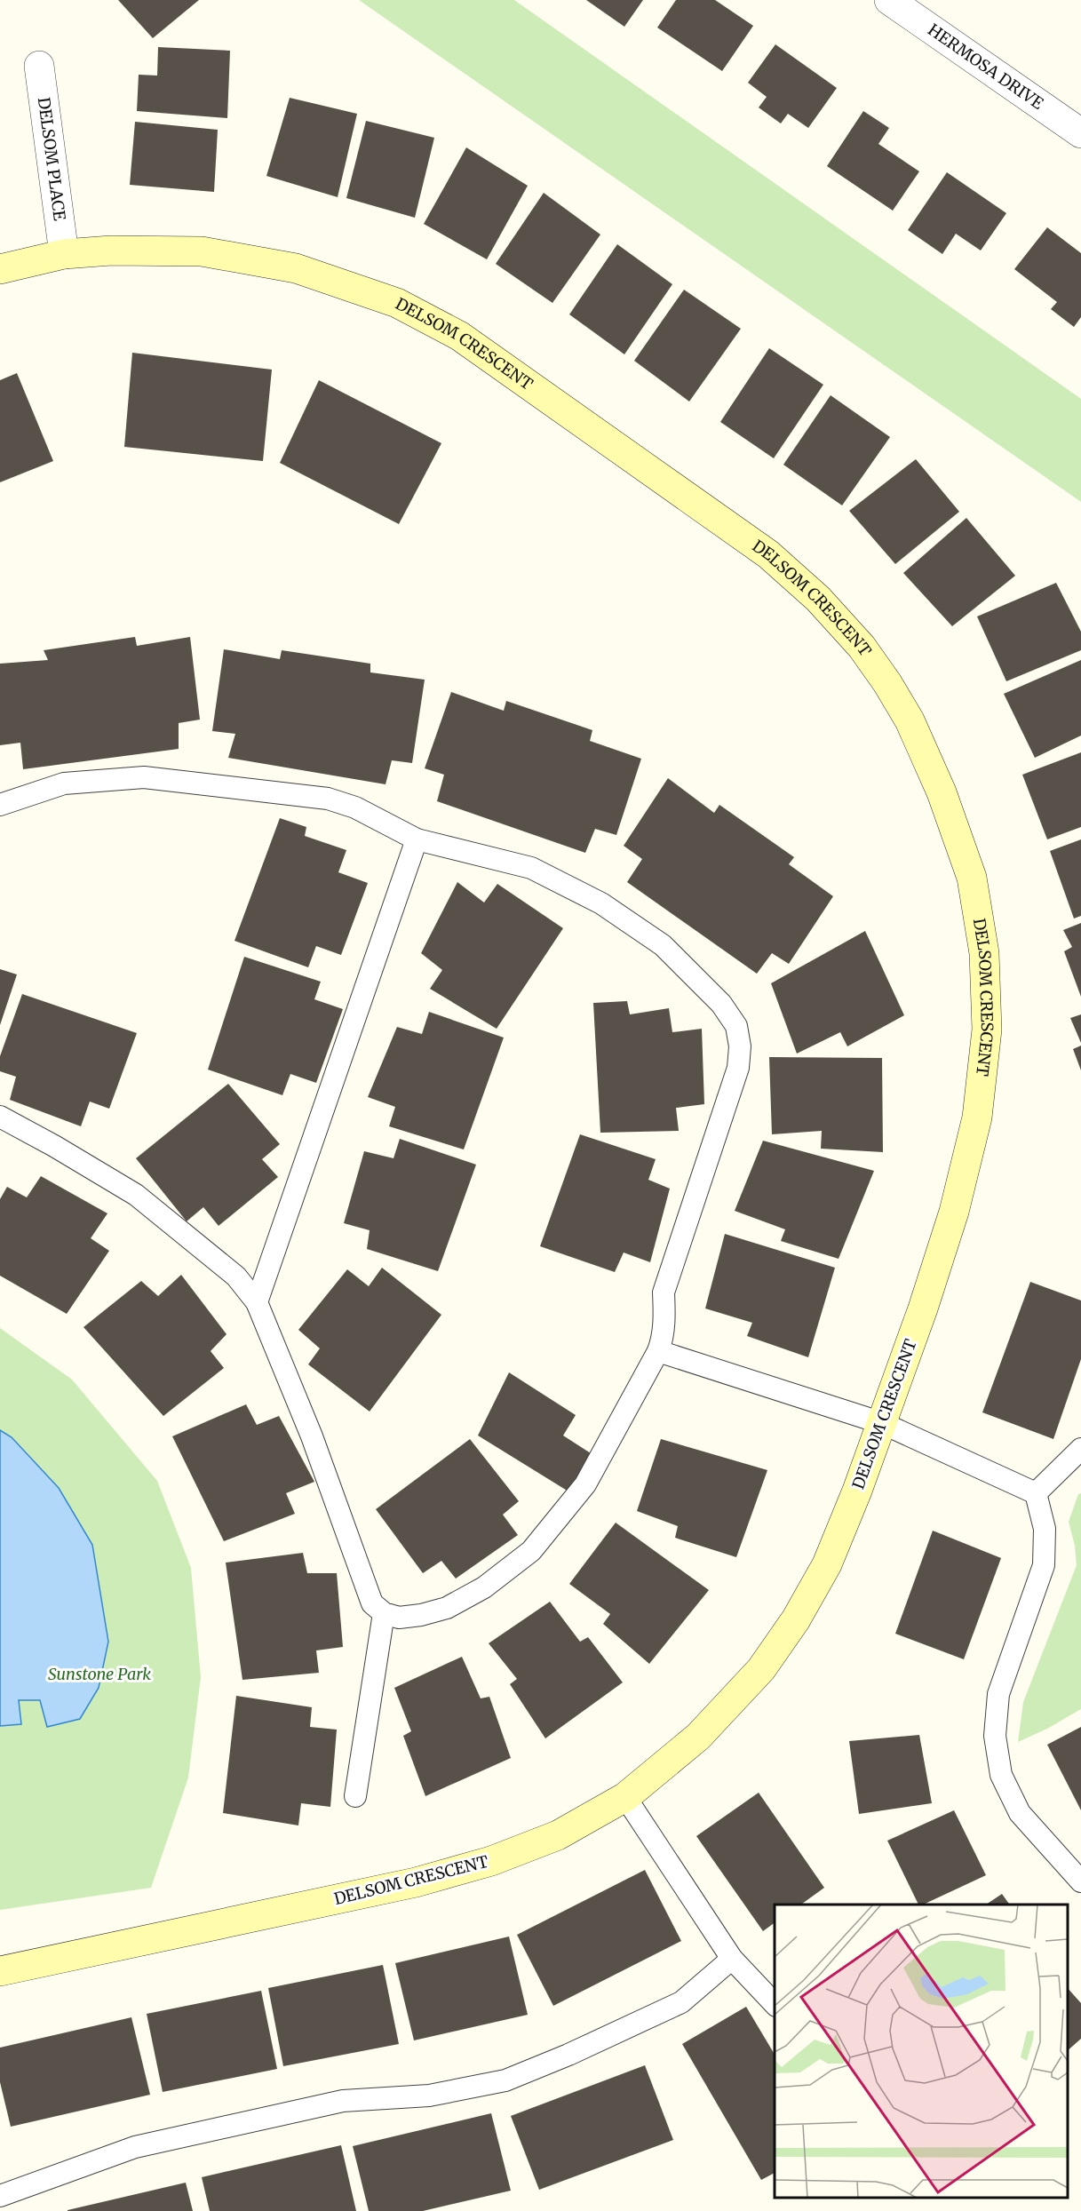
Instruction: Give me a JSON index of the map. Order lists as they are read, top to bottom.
{
  "streets": {
    "street": ["HERMOSA DRIVE", "DELSOM PLACE", "DELSOM CRESCENT"]
  },
  "crossings": [
    ["DELSOM PLACE", "DELSOM CRESCENT"]
  ],
  "parks": ["Sunstone Park"]
}
